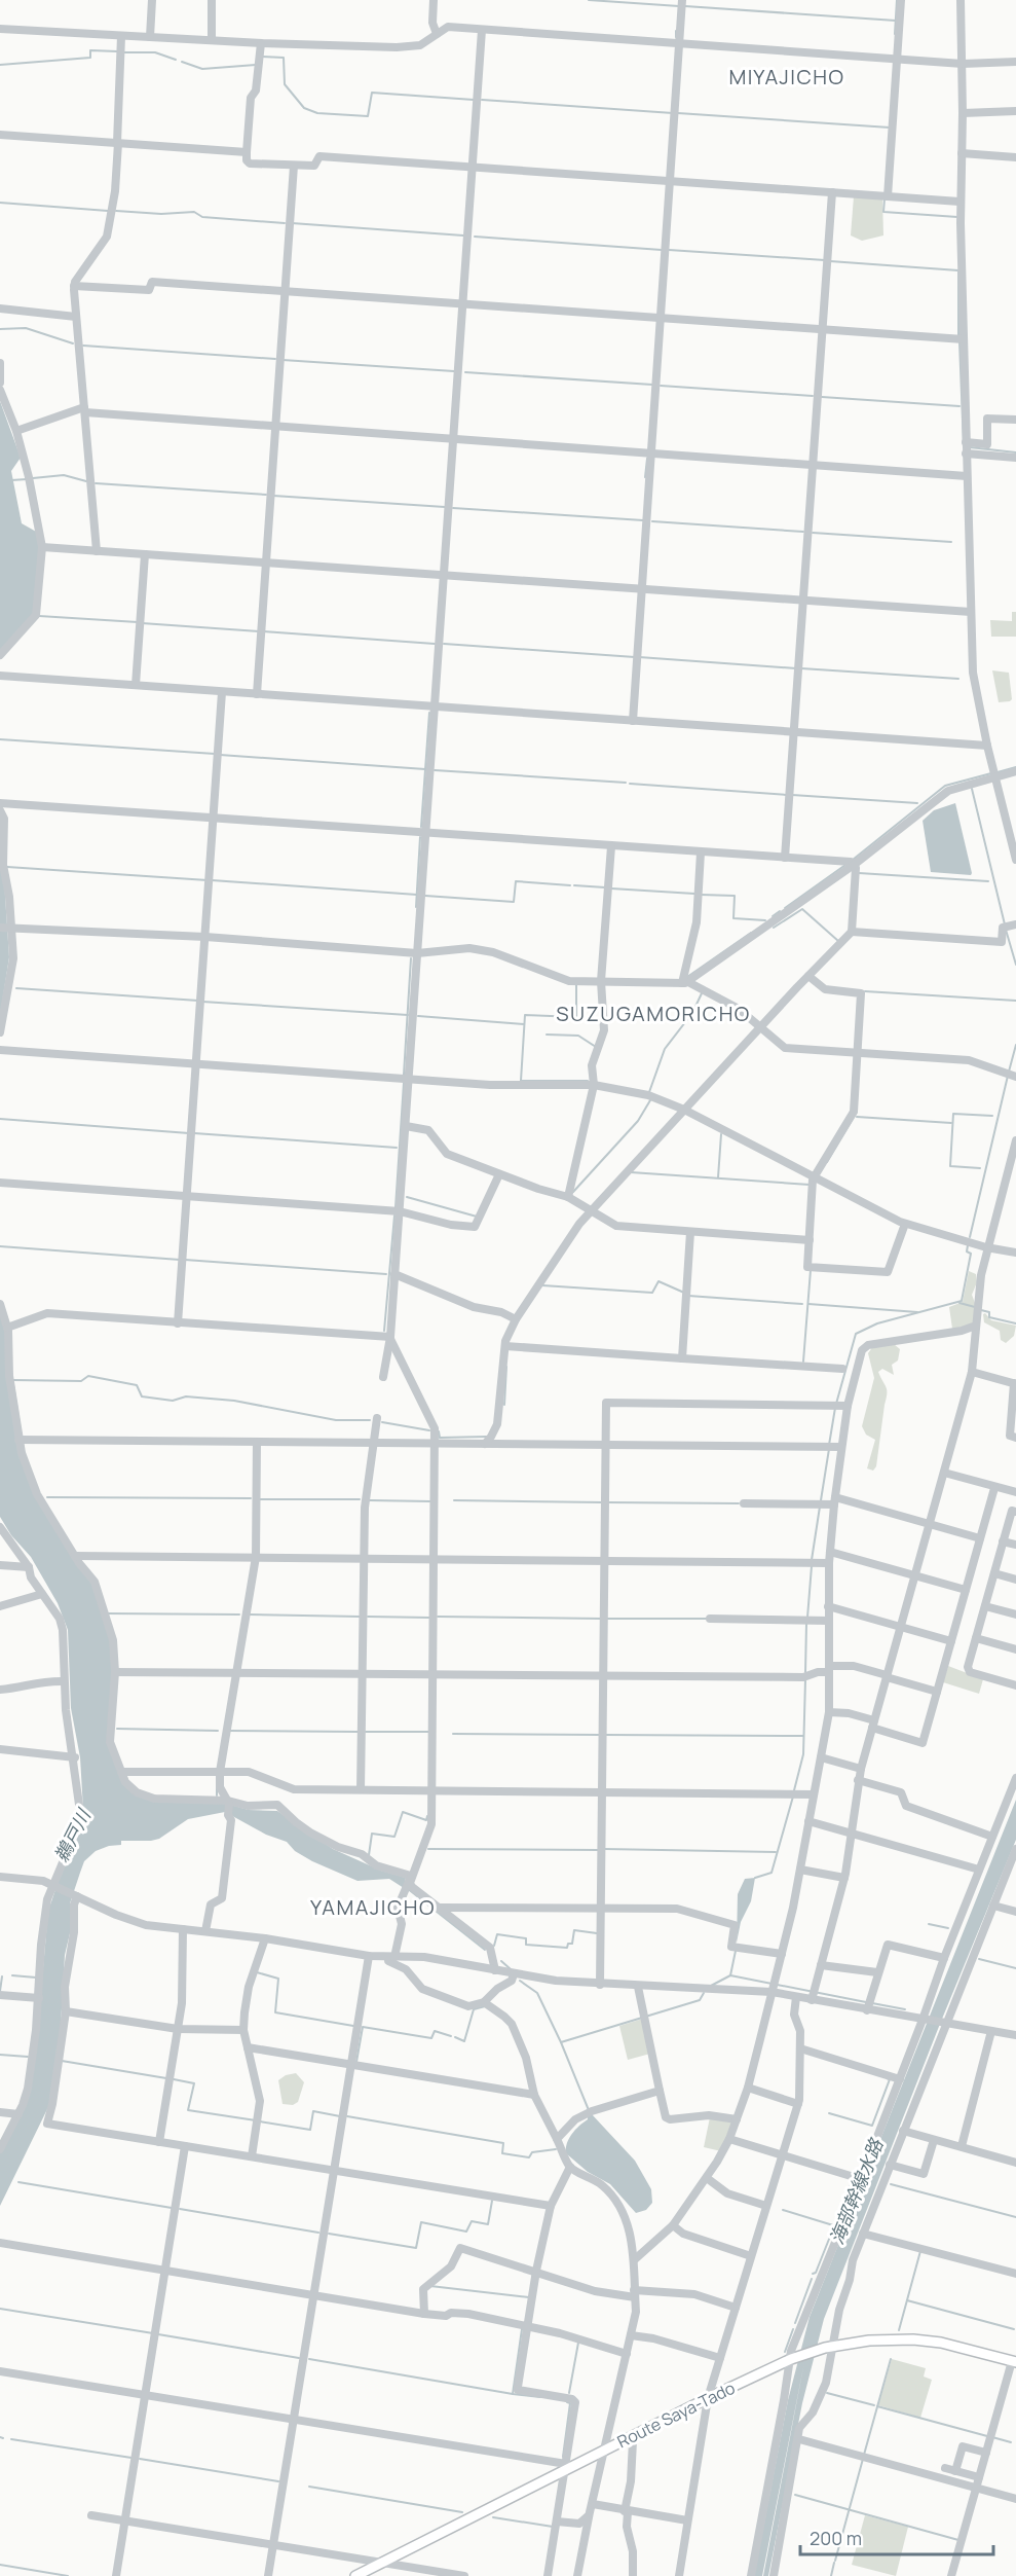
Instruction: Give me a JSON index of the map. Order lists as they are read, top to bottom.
{
  "streets": {
    "main road": ["Route Saya-Tado"]
  },
  "districts": ["MIYAJICHO", "SUZUGAMORICHO", "YAMAJICHO"],
  "water": ["鵜戸川", "海部幹線水路"],
  "scale_bar": "200 m"
}
